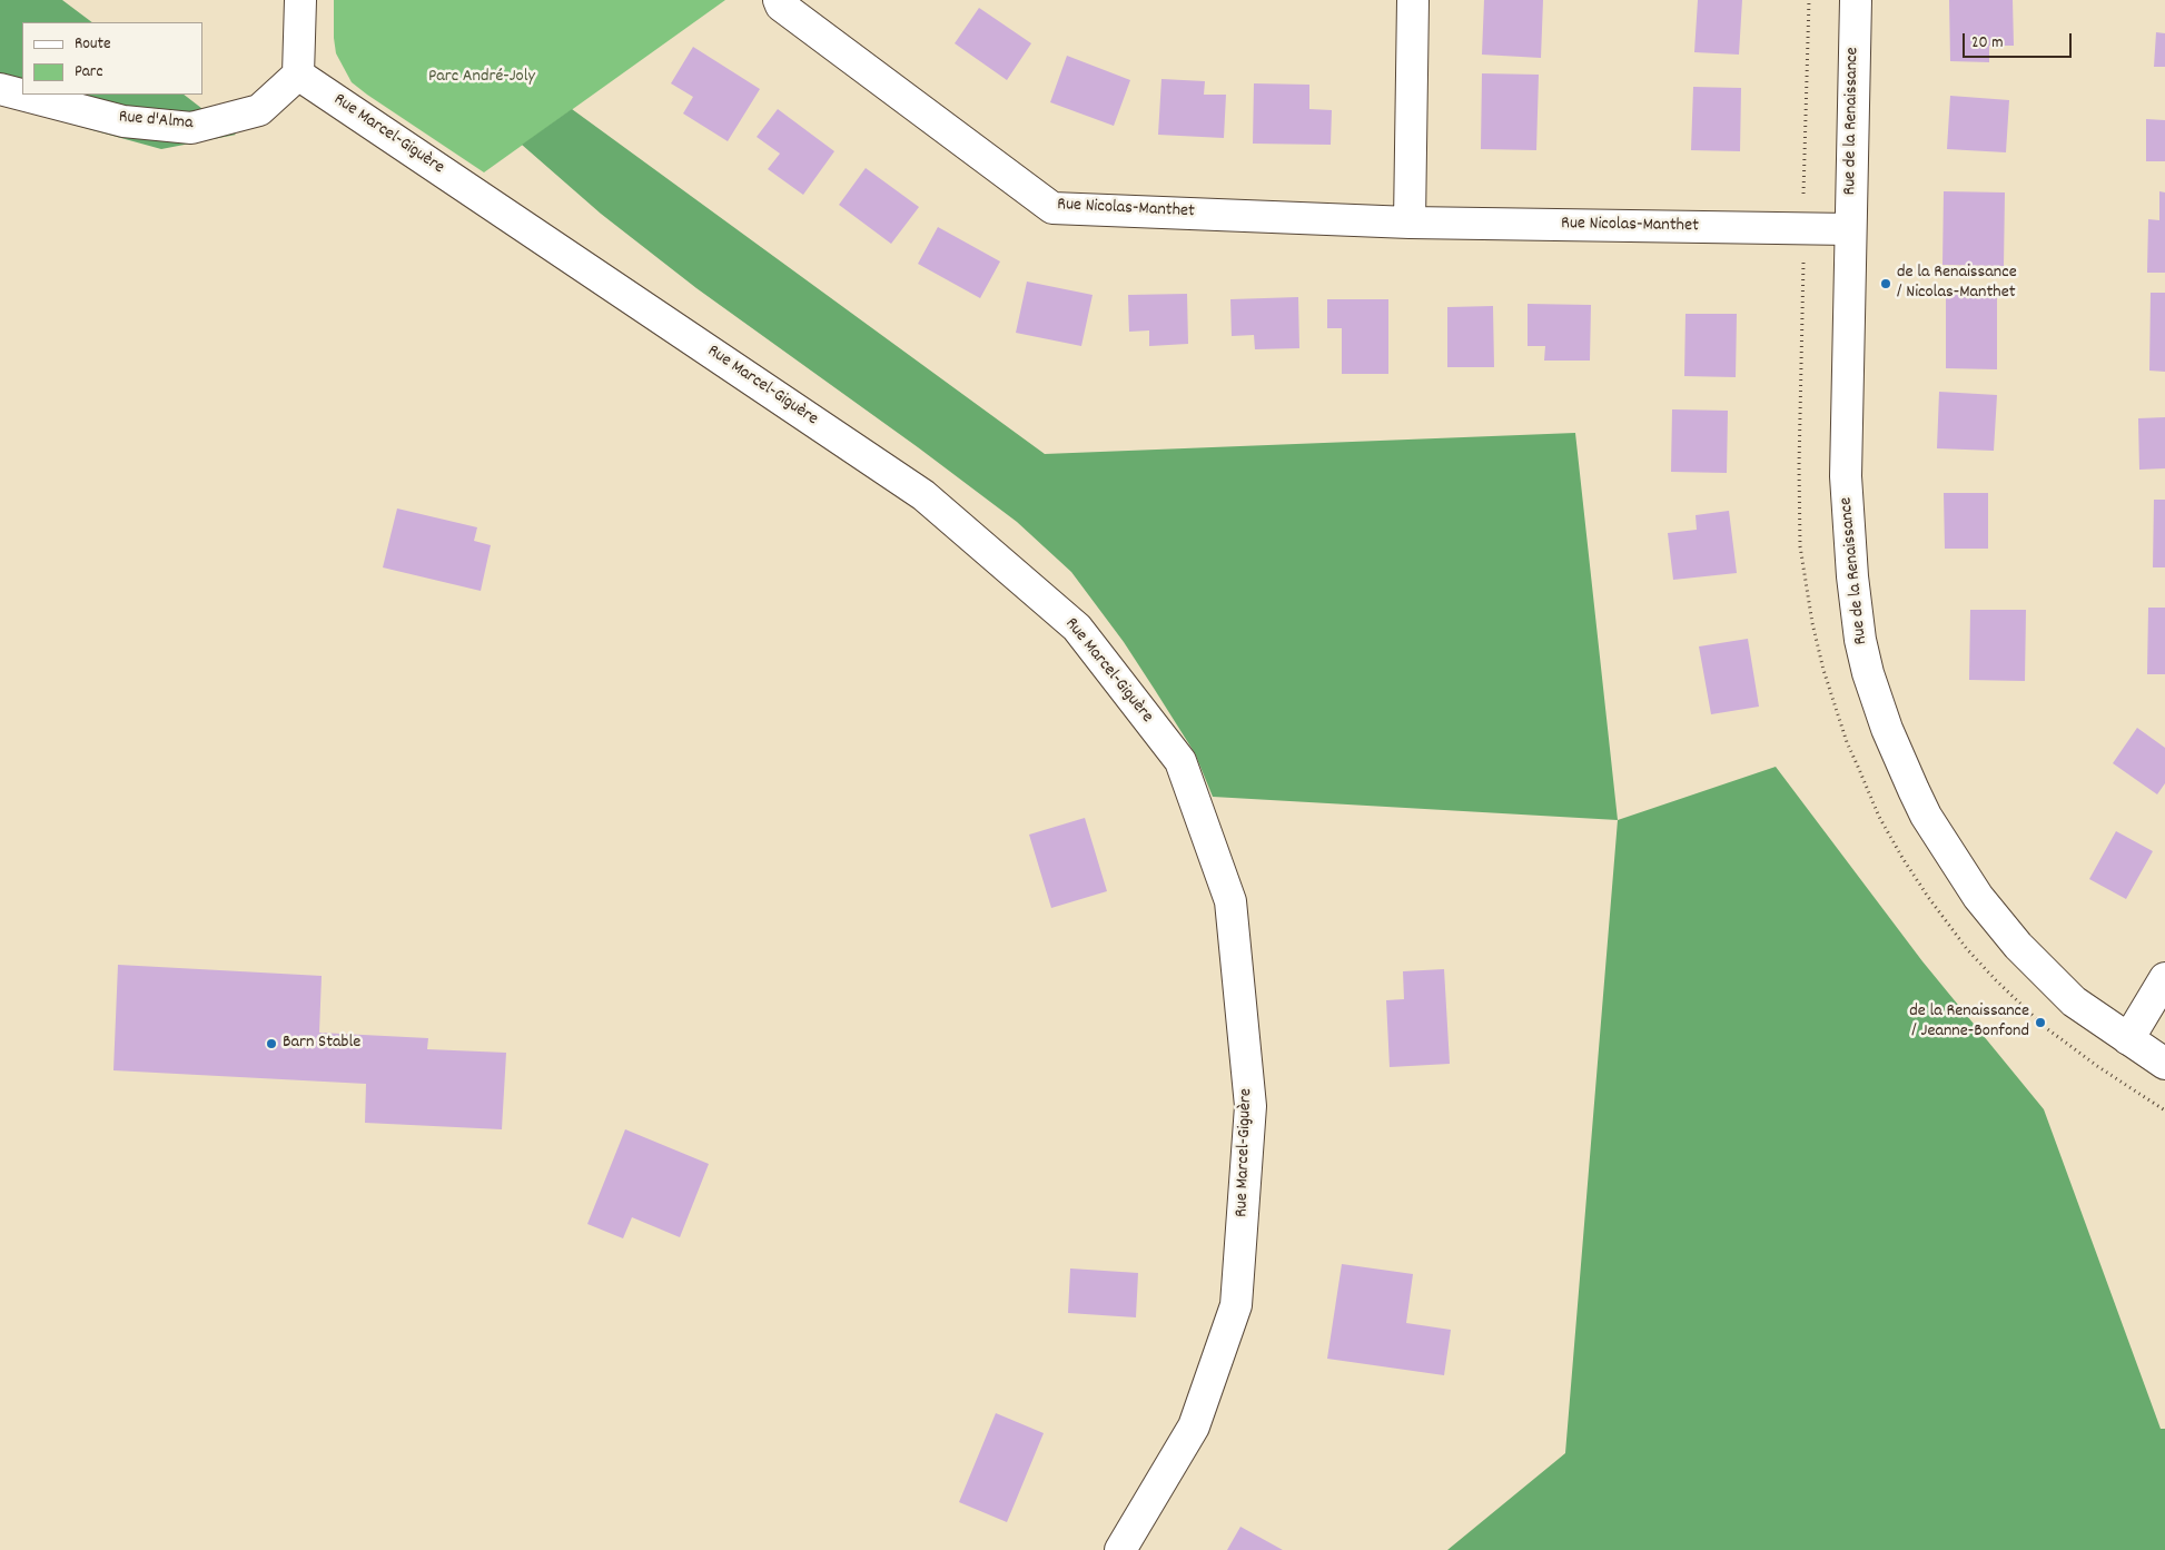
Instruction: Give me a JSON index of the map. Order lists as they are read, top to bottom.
{
  "streets": {
    "street": [
      "Rue d'Alma",
      "Rue de la Renaissance",
      "Rue Marcel-Giguère",
      "Rue Nicolas-Manthet"
    ]
  },
  "crossings": [
    ["Rue d'Alma", "Rue Marcel-Giguère"],
    ["Rue de la Renaissance", "Rue Nicolas-Manthet"]
  ],
  "parks": ["Parc André-Joly"],
  "places": ["de la Renaissance / Nicolas-Manthet", "de la Renaissance / Jeanne-Bonfond", "Barn Stable"],
  "legend": ["Route", "Parc"],
  "scale_bar": "20 m"
}
